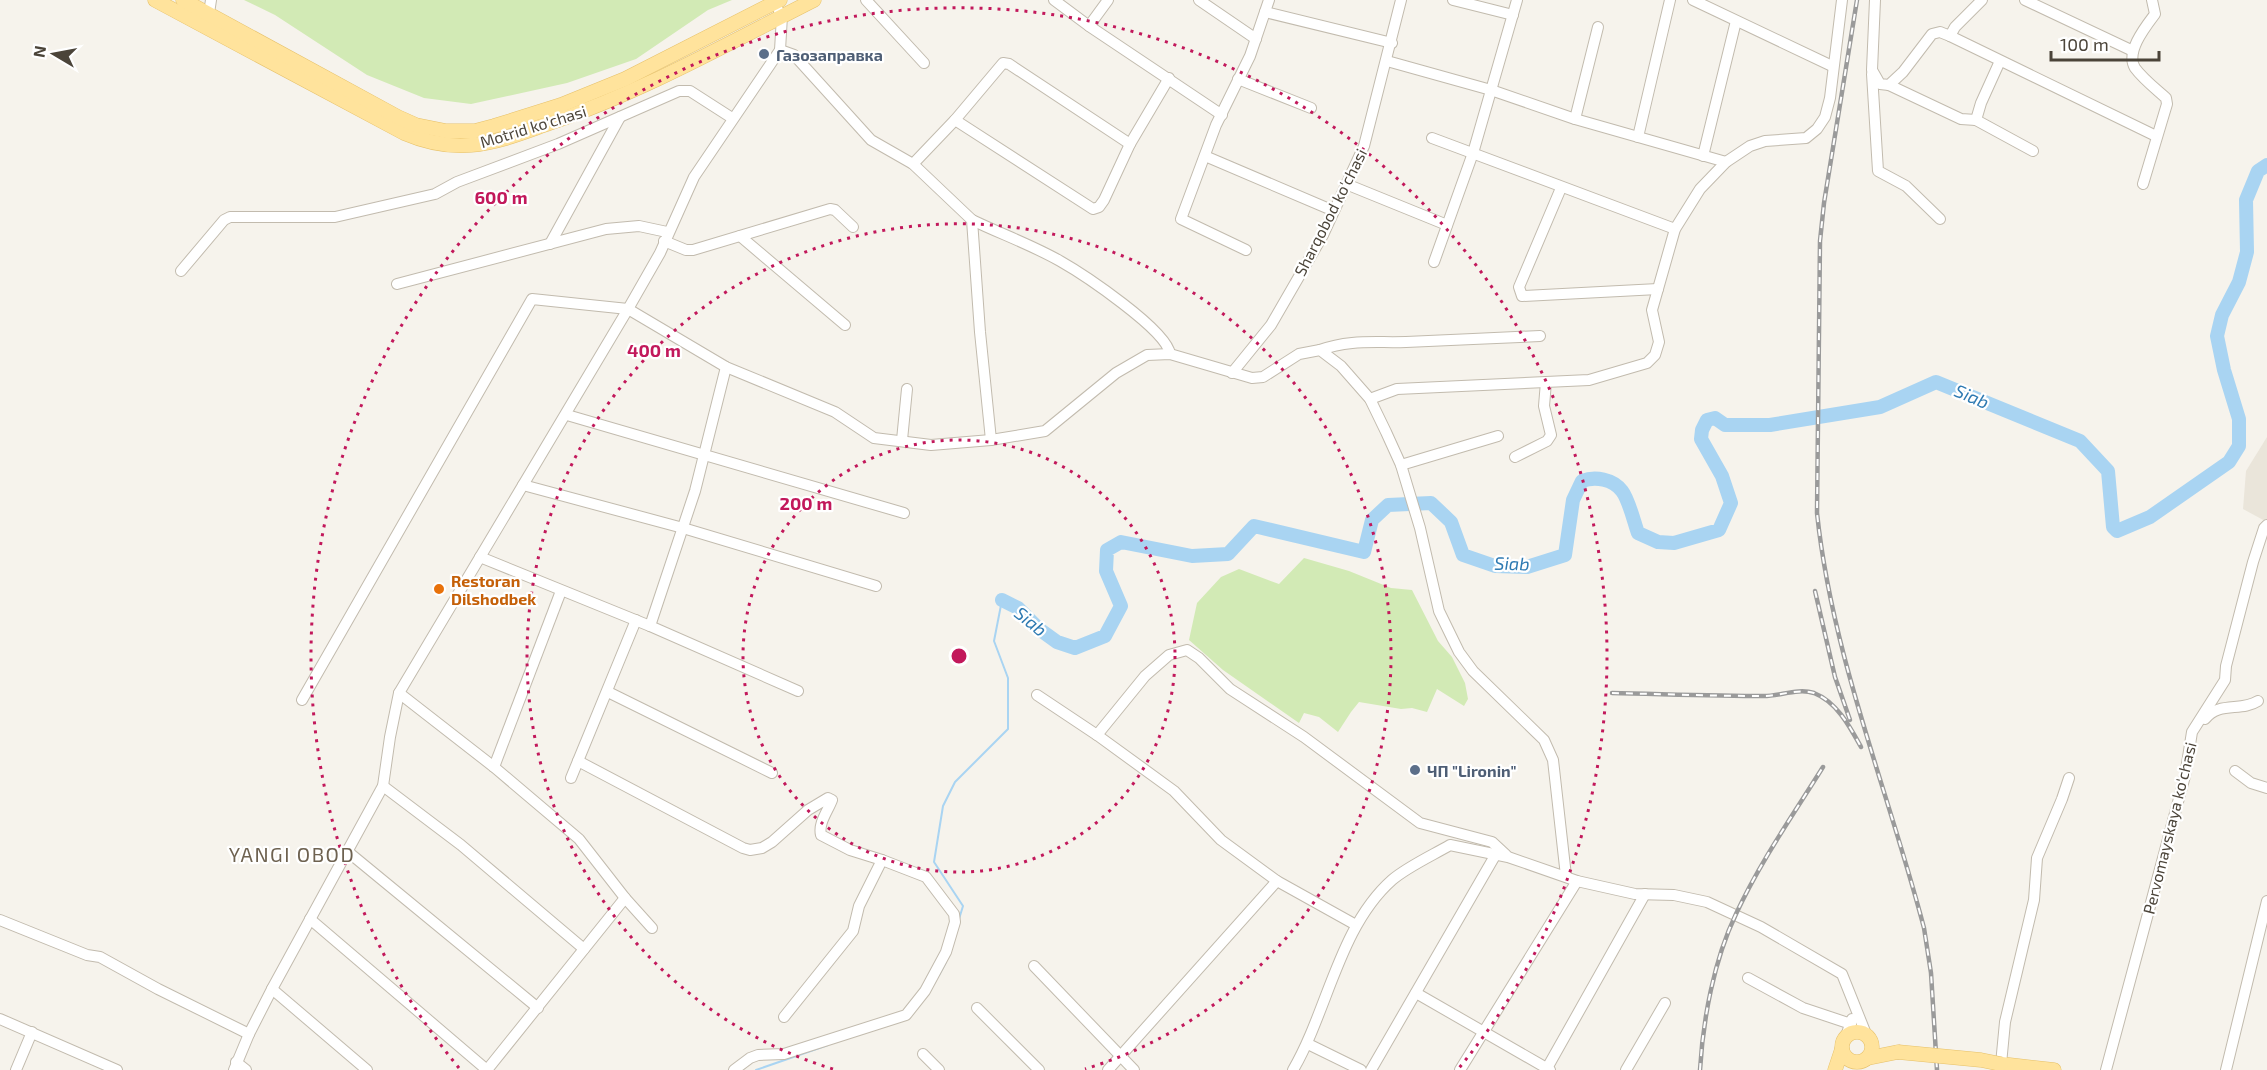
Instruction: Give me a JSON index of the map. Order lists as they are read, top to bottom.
{
  "streets": {
    "main road": ["Motrid ko'chasi"],
    "street": ["Sharqobod ko'chasi", "Pervomayskaya ko'chasi"]
  },
  "districts": ["YANGI OBOD"],
  "water": ["Siab"],
  "places": ["Газозаправка", "Restoran Dilshodbek", "ЧП \"Lironin\""],
  "scale_bar": "100 m",
  "north": "left",
  "rings": ["600 m", "400 m", "200 m"]
}
